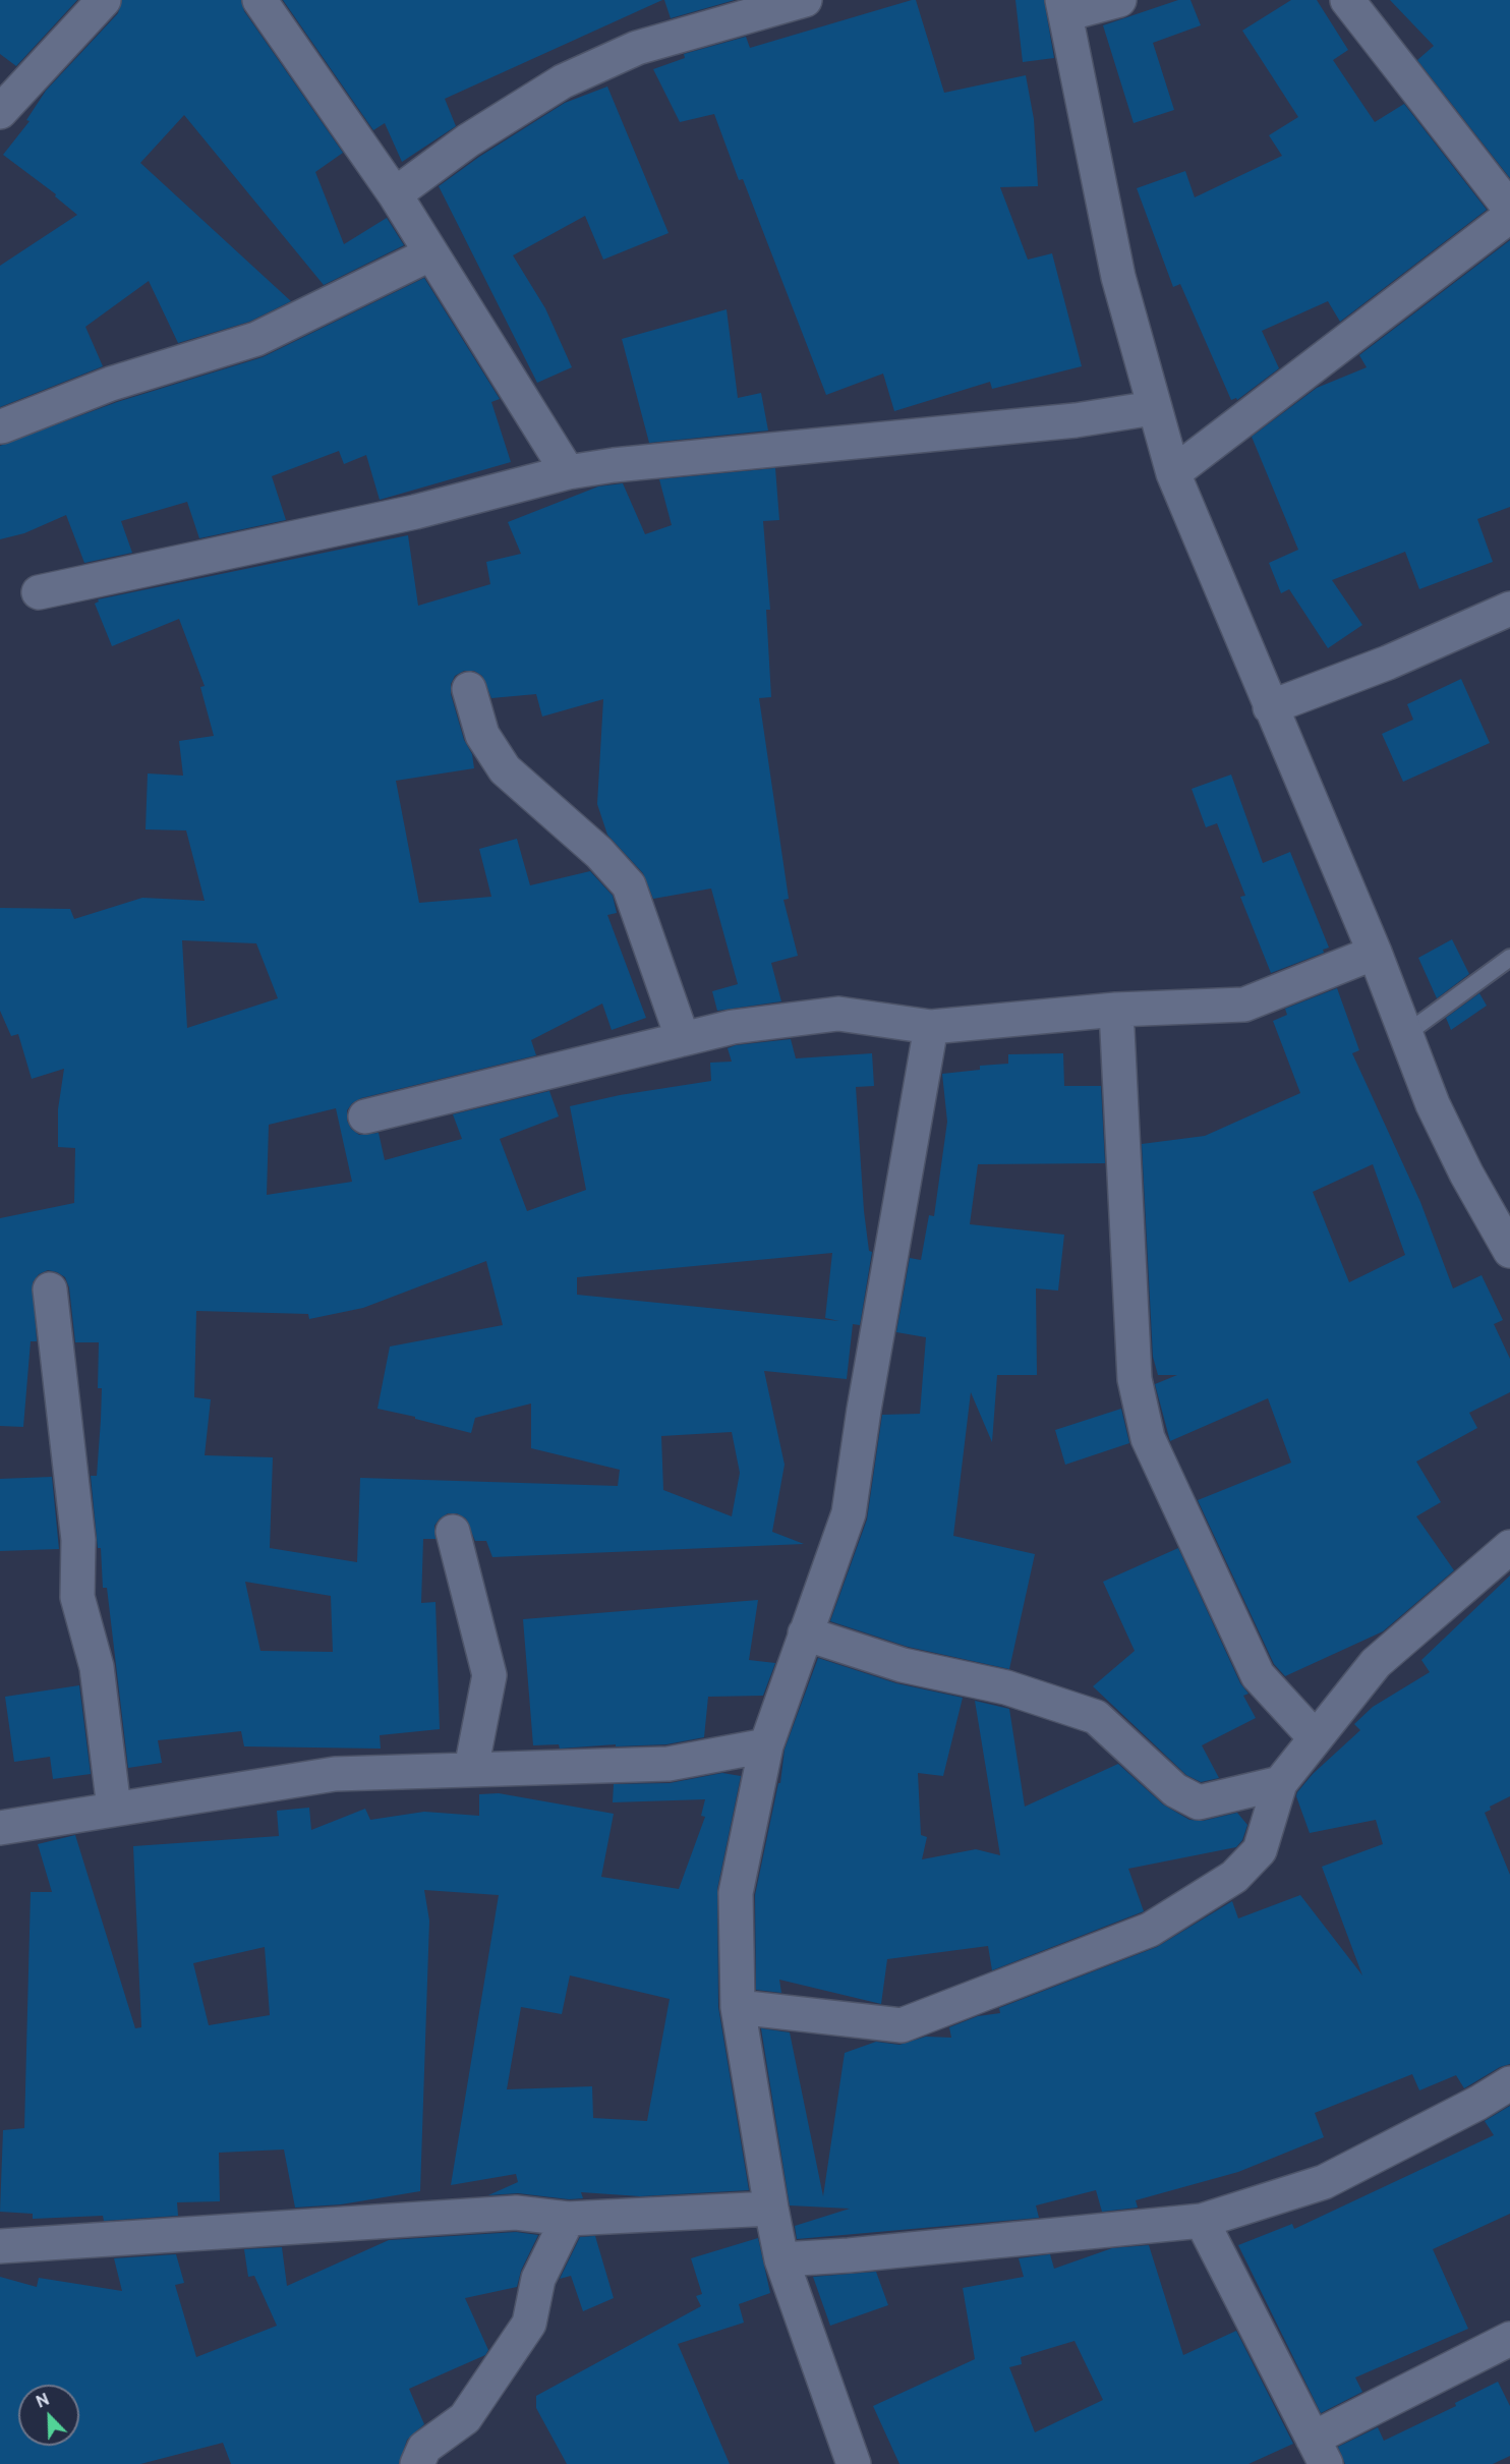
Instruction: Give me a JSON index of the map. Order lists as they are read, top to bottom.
{
  "north": "top left"
}
